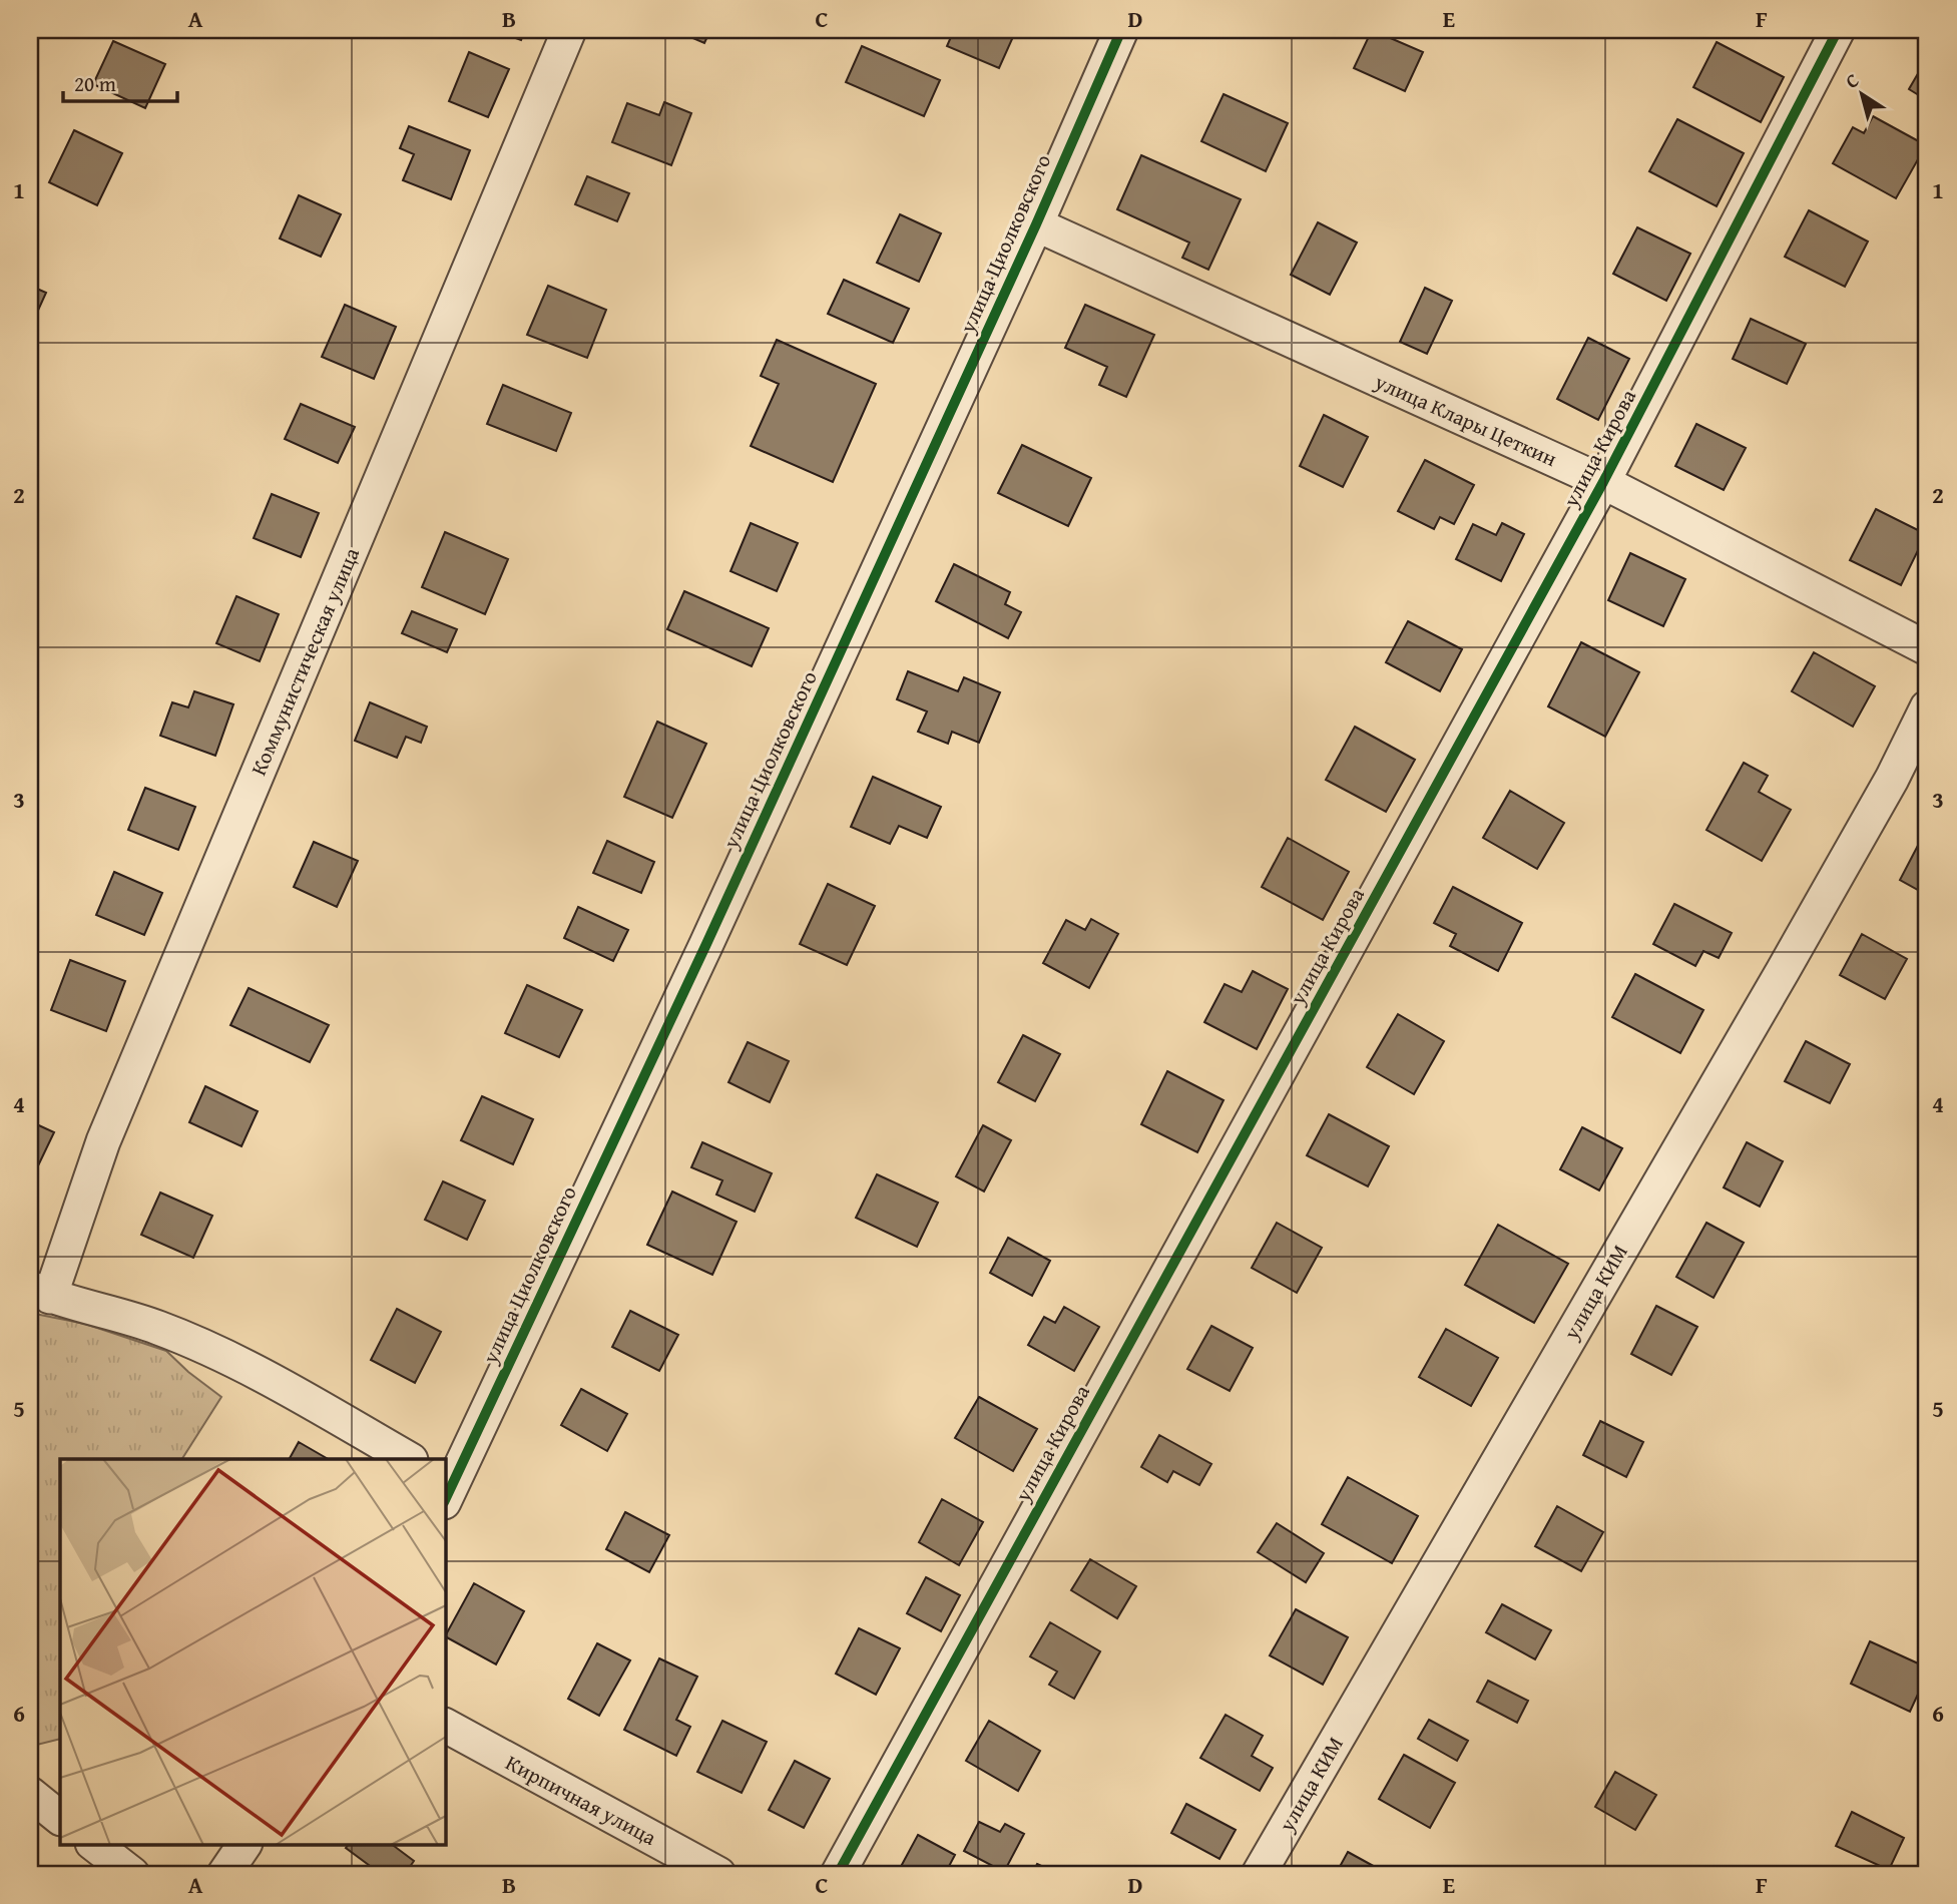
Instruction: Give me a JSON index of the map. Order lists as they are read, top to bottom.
{
  "streets": {
    "street": [
      "улица Циолковского",
      "улица Клары Цеткин",
      "улица Кирова",
      "Коммунистическая улица",
      "улица КИМ",
      "Кирпичная улица"
    ]
  },
  "crossings": [
    ["улица Циолковского", "улица Клары Цеткин"],
    ["улица Клары Цеткин", "улица Кирова"]
  ],
  "scale_bar": "20 m",
  "north": "top left",
  "grid": {
    "columns": [
      "A",
      "B",
      "C",
      "D",
      "E",
      "F"
    ],
    "rows": [
      "1",
      "2",
      "3",
      "4",
      "5",
      "6"
    ]
  }
}
